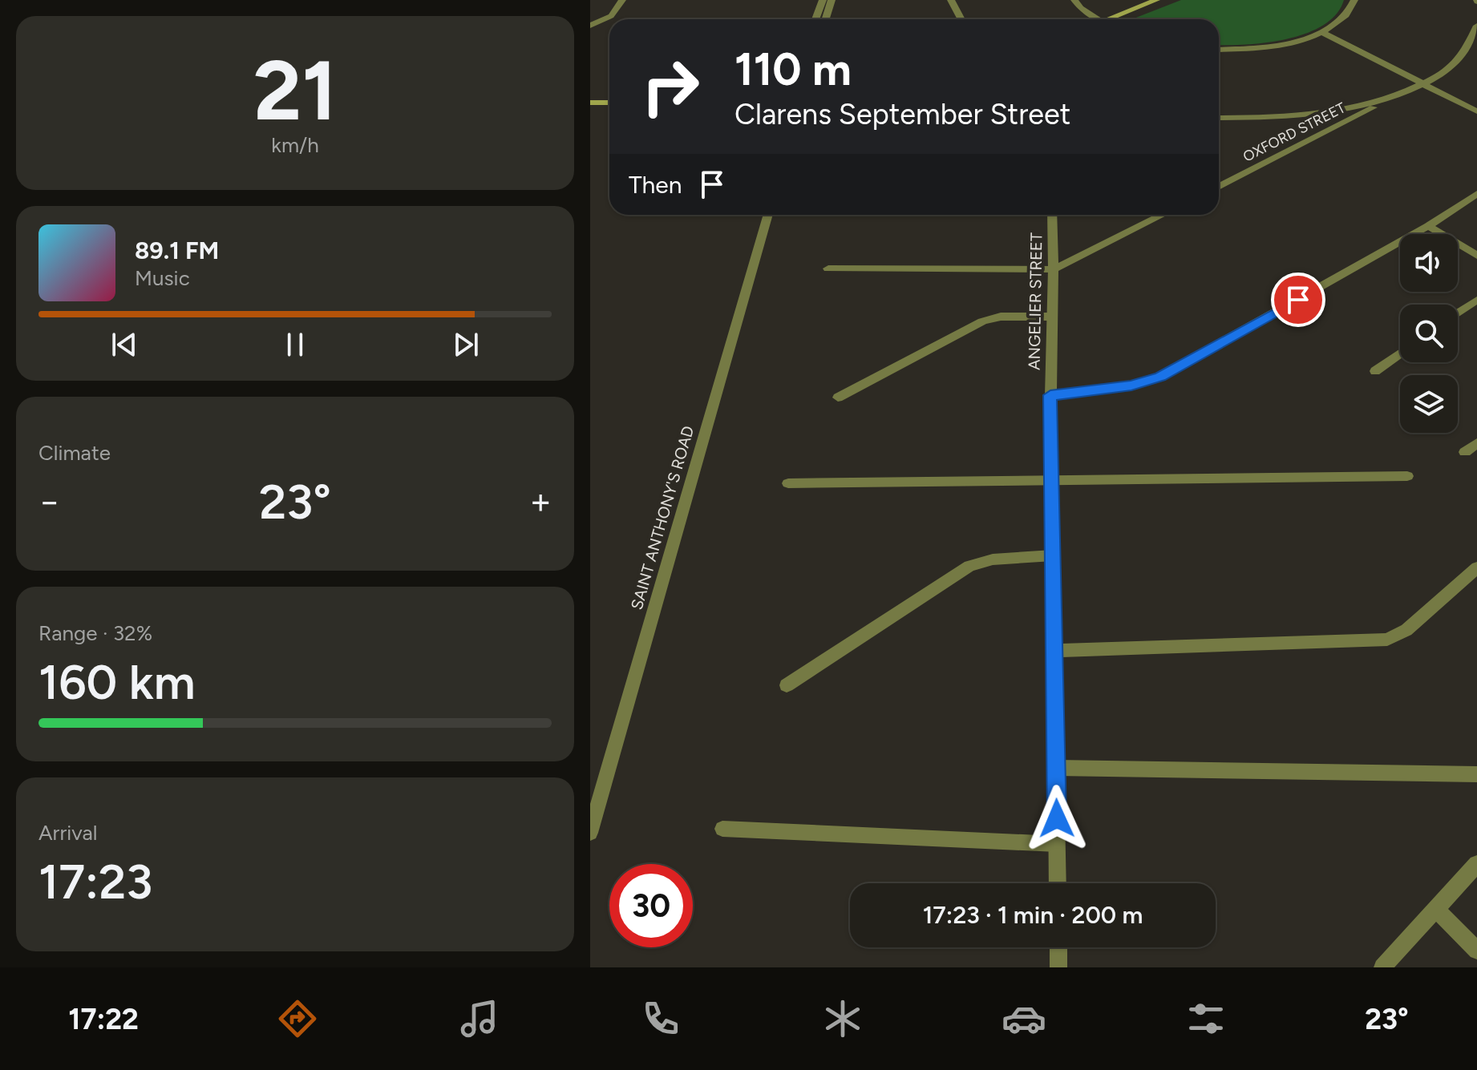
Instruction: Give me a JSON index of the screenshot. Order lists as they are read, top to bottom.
{
  "streets": {
    "street": ["OXFORD STREET", "ANGELIER STREET", "SAINT ANTHONY'S ROAD"]
  },
  "page": {
    "tile": [
      ["21", "km/h"],
      "Climate",
      ["Range · 32%", "160 km"],
      ["Arrival", "17:23"]
    ],
    "turn": ["110 m", "Clarens September Street"],
    "then": "Then",
    "song": ["89.1 FM", "Music"],
    "heat": ["−", "23°", "+"],
    "limit": "30",
    "trip": "17:23 · 1 min · 200 m",
    "tabs": ["17:22", "23°"]
  }
}
